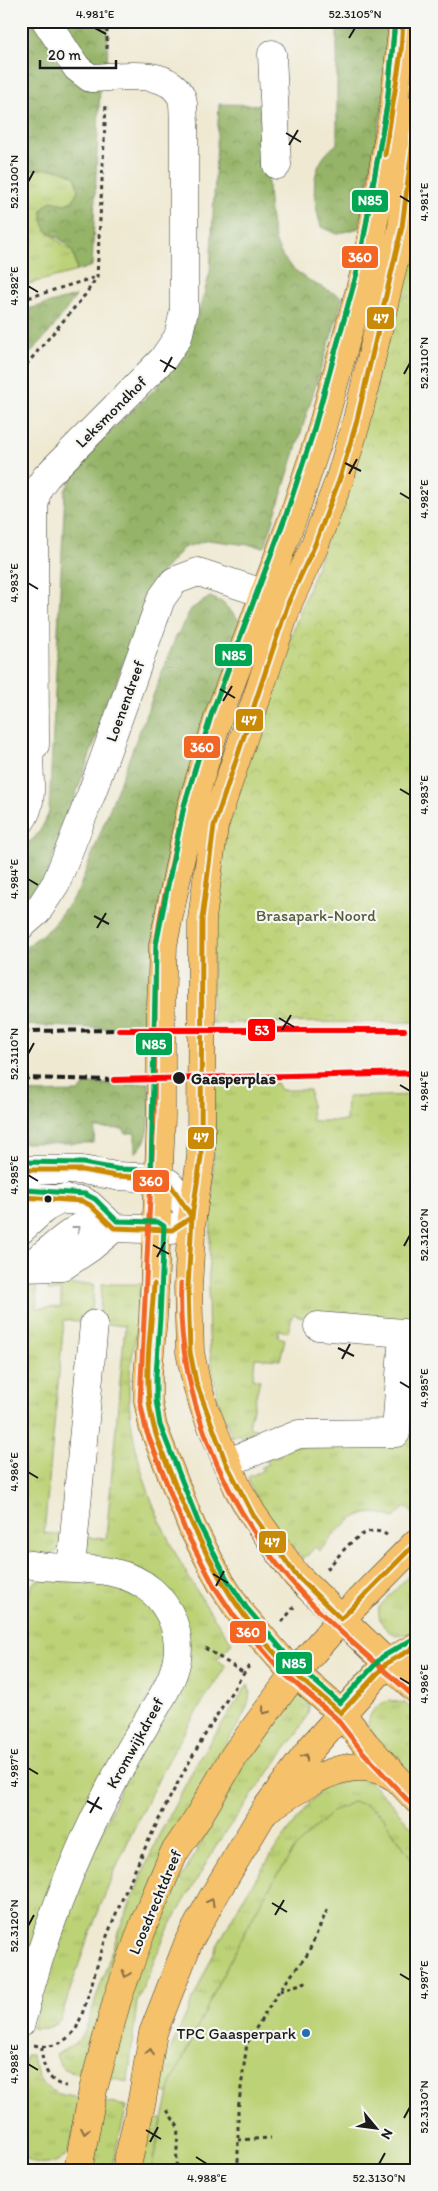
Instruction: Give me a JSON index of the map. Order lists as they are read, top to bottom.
{
  "streets": {
    "main road": ["Loosdrechtdreef"],
    "street": ["Leksmondhof", "Loenendreef", "Kromwijkdreef"]
  },
  "parks": ["Brasapark-Noord"],
  "places": ["Gaasperplas", "TPC Gaasperpark"],
  "lines": [
    "transit line 47",
    "transit line 360",
    "transit line N85",
    "transit line 53"
  ],
  "scale_bar": "20 m",
  "north": "bottom right",
  "coordinates": [
    "4.981°E",
    "52.3105°N",
    "52.3100°N",
    "4.982°E",
    "52.3110°N",
    "4.983°E",
    "4.984°E",
    "4.985°E",
    "52.3120°N",
    "4.986°E",
    "4.987°E",
    "4.988°E",
    "52.3130°N"
  ]
}
